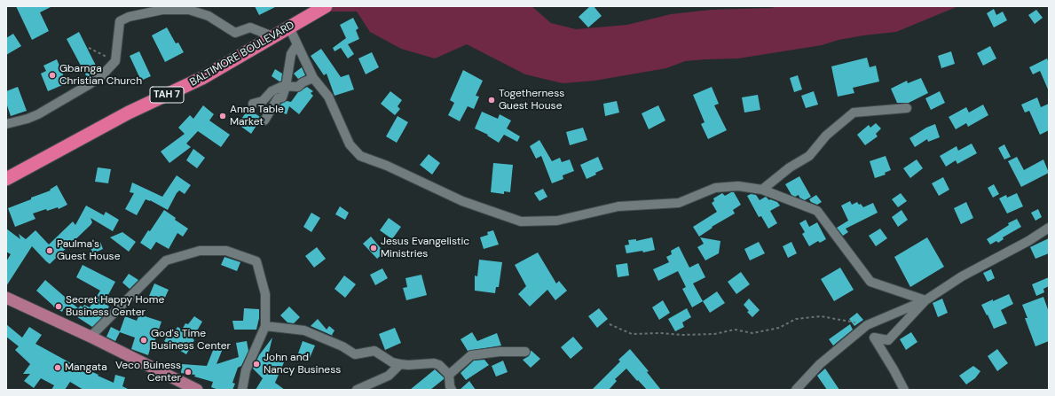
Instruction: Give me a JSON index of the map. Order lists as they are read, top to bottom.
{
  "streets": {
    "highway": ["BALTIMORE BOULEVARD", "TAH 7"]
  },
  "places": [
    "Gbarnga Christian Church",
    "Togetherness Guest House",
    "Anna Table Market",
    "Jesus Evangelistic Ministries",
    "Paulma's Guest House",
    "Secret Happy Home Business Center",
    "God's Time Business Center",
    "John and Nancy Business",
    "Mangata",
    "Veco Buiness Center"
  ]
}
